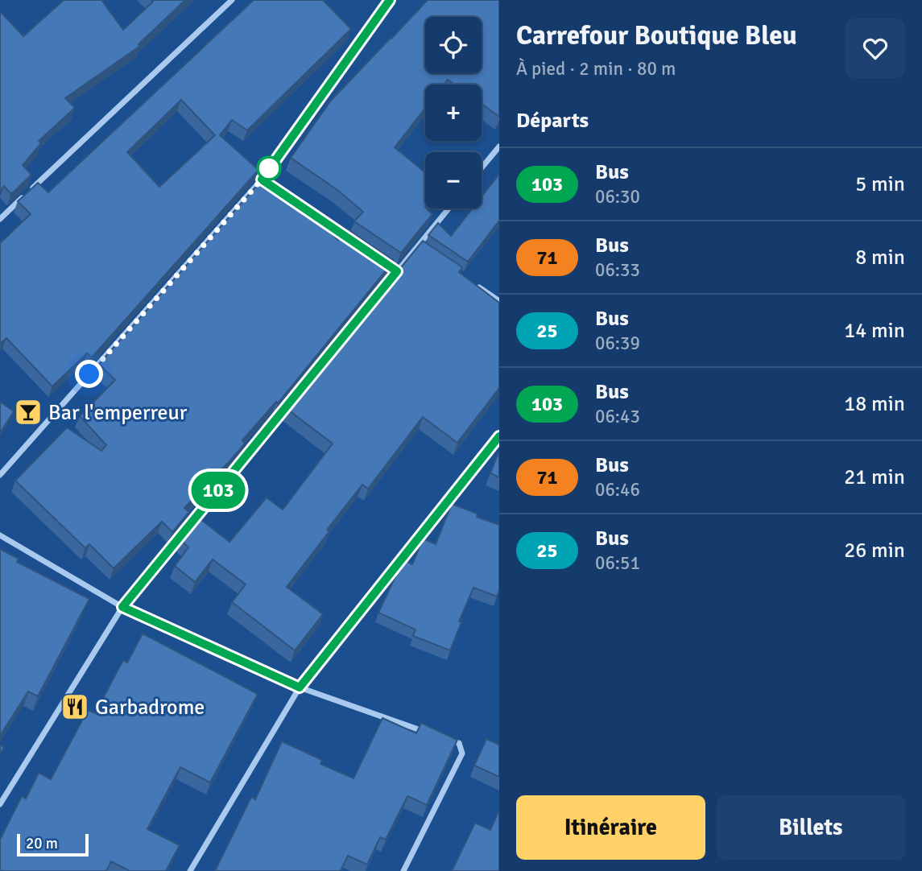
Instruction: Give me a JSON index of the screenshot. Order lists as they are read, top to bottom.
{
  "places": {
    "bar": ["Bar l'emperreur"],
    "restaurant": ["Garbadrome"]
  },
  "lines": ["bus line 103"],
  "scale_bar": "20 m",
  "page": {
    "on_map": "103",
    "heading": [
      ["Carrefour Boutique Bleu", "À pied · 2 min · 80 m"],
      "Départs"
    ],
    "map_buttons": ["+", "−"],
    "list": [
      {
        "mark": "103",
        "name": "Bus",
        "note": "06:30",
        "value": "5 min"
      },
      {
        "mark": "71",
        "name": "Bus",
        "note": "06:33",
        "value": "8 min"
      },
      {
        "mark": "25",
        "name": "Bus",
        "note": "06:39",
        "value": "14 min"
      },
      {
        "mark": "103",
        "name": "Bus",
        "note": "06:43",
        "value": "18 min"
      },
      {
        "mark": "71",
        "name": "Bus",
        "note": "06:46",
        "value": "21 min"
      },
      {
        "mark": "25",
        "name": "Bus",
        "note": "06:51",
        "value": "26 min"
      }
    ],
    "buttons": ["Itinéraire", "Billets"],
    "scale": "20 m"
  }
}
